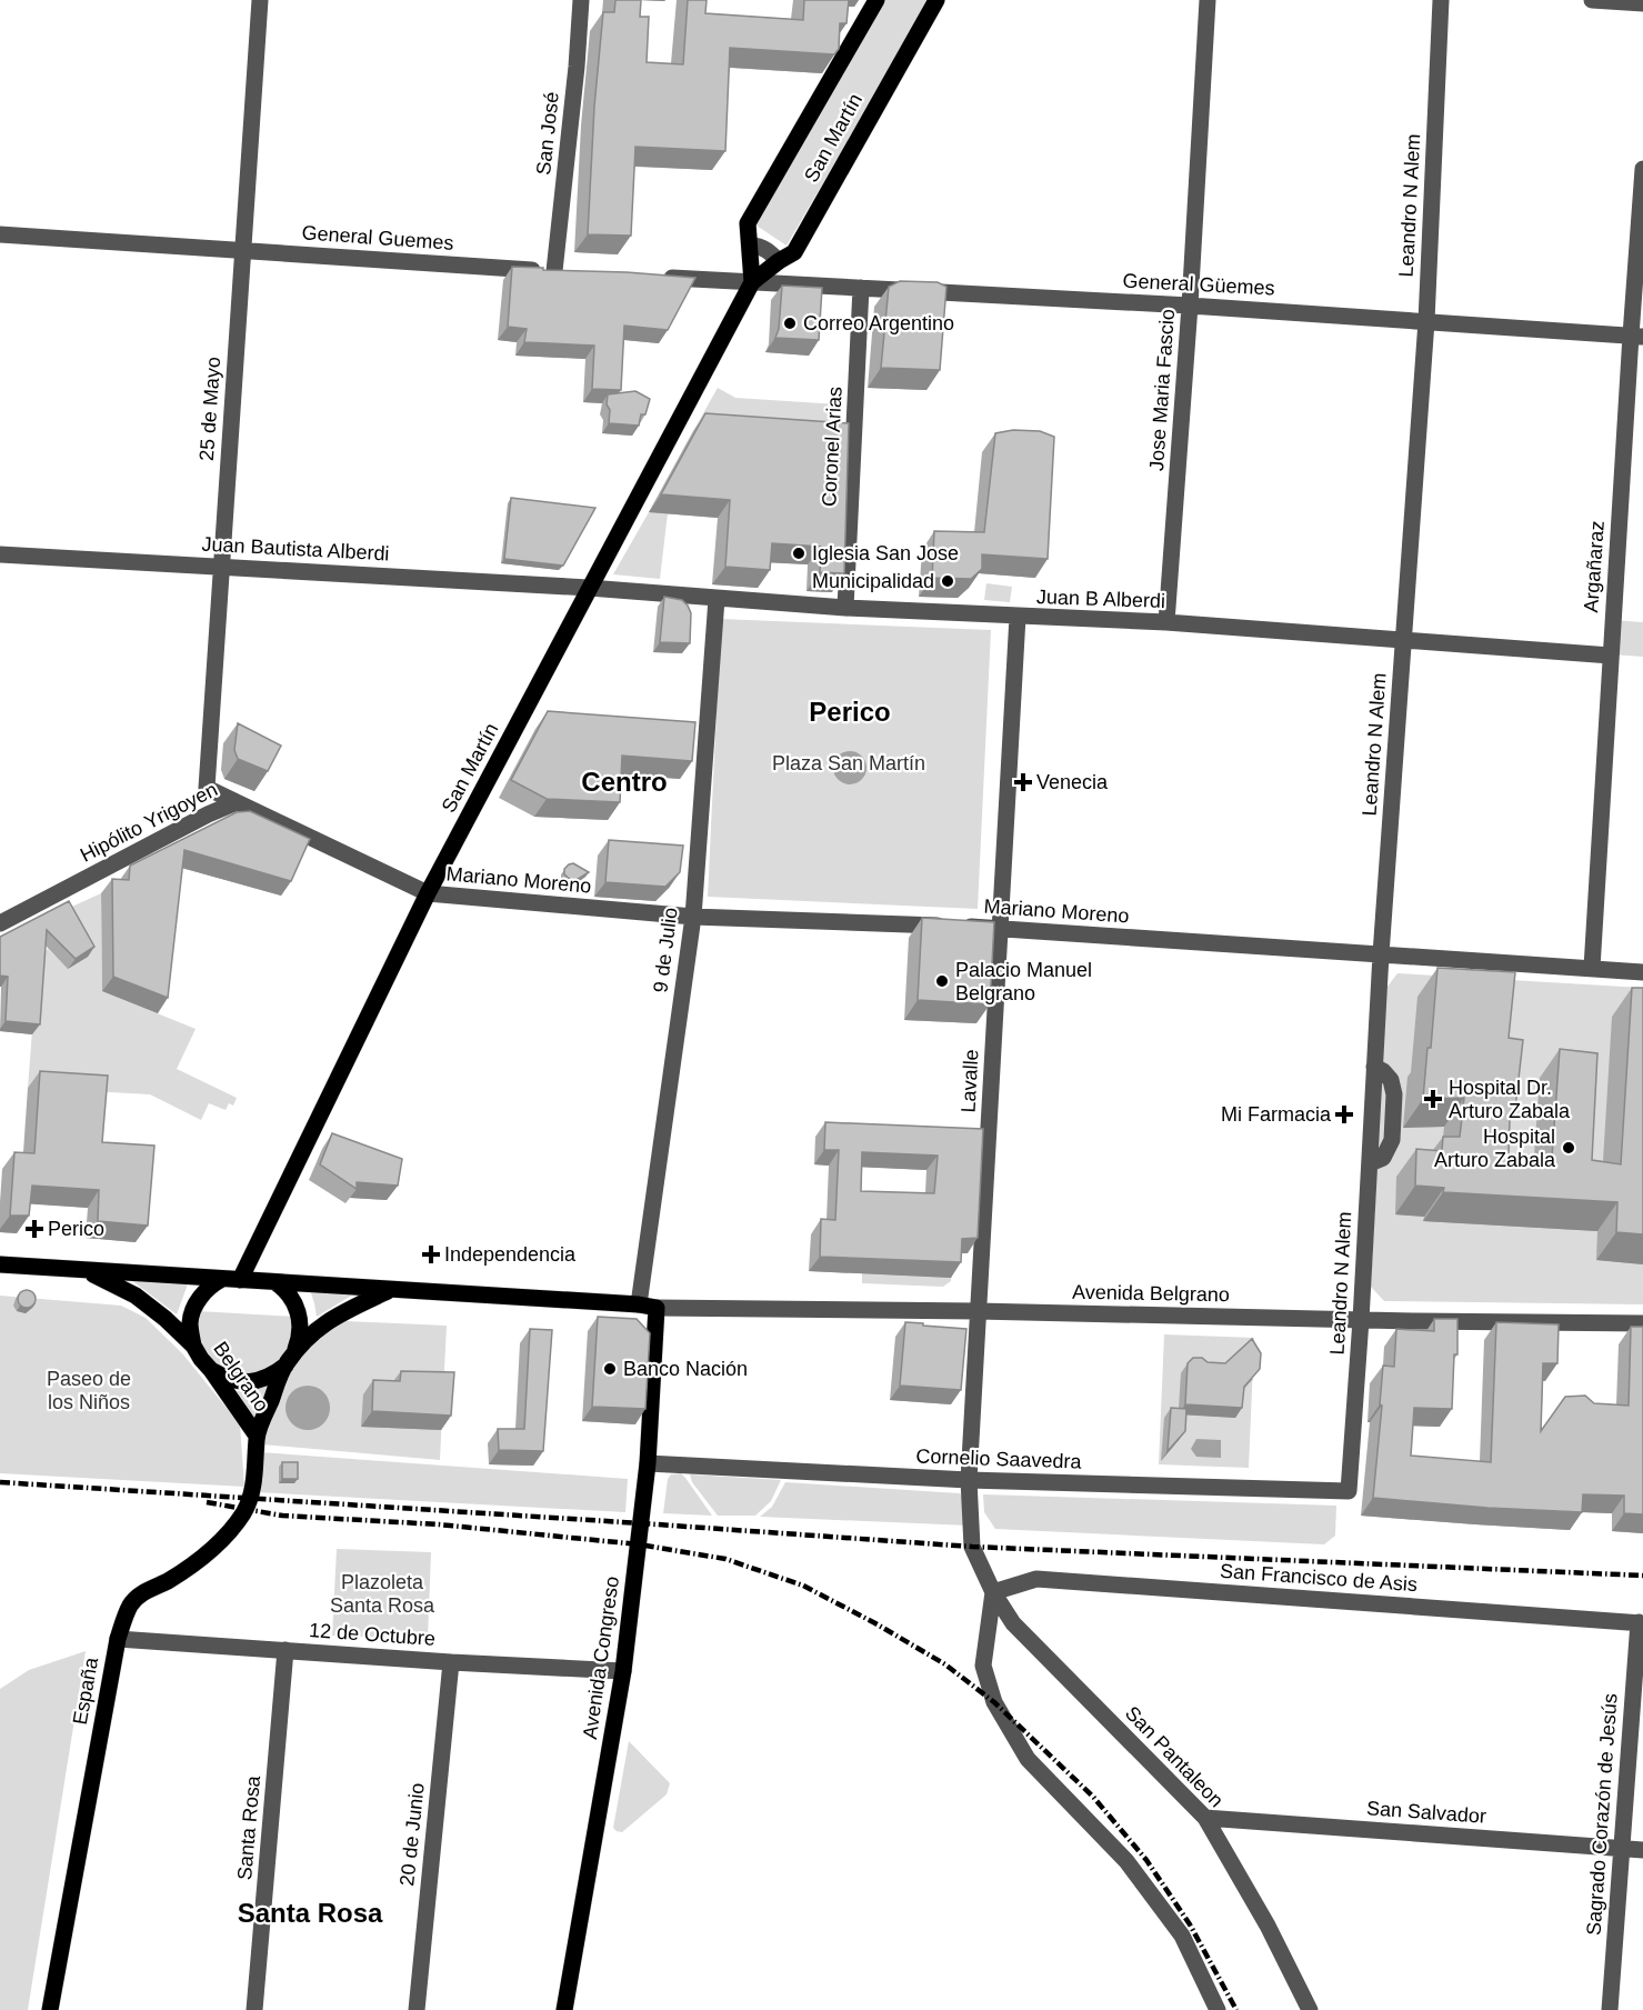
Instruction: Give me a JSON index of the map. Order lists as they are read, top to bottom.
{
  "streets": {
    "main road": [
      "San Martín",
      "Belgrano",
      "Avenida Congreso",
      "España"
    ],
    "street": [
      "San José",
      "Leandro N Alem",
      "General Guemes",
      "General Güemes",
      "Jose Maria Fascio",
      "25 de Mayo",
      "Coronel Arias",
      "Juan Bautista Alberdi",
      "Argañaraz",
      "Juan B Alberdi",
      "Hipólito Yrigoyen",
      "Mariano Moreno",
      "9 de Julio",
      "Lavalle",
      "Avenida Belgrano",
      "Cornelio Saavedra",
      "San Francisco de Asis",
      "12 de Octubre",
      "San Pantaleon",
      "San Salvador",
      "Sagrado Corazón de Jesús",
      "Santa Rosa",
      "20 de Junio"
    ]
  },
  "crossings": [
    ["San José", "General Guemes"],
    ["San Martín", "General Güemes"],
    ["San Martín", "Juan Bautista Alberdi"],
    ["San Martín", "Juan B Alberdi"],
    ["San Martín", "Hipólito Yrigoyen"],
    ["San Martín", "Mariano Moreno"],
    ["San Martín", "Belgrano"],
    ["Leandro N Alem", "General Güemes"],
    ["Leandro N Alem", "Juan B Alberdi"],
    ["Leandro N Alem", "Mariano Moreno"],
    ["Leandro N Alem", "Avenida Belgrano"],
    ["Leandro N Alem", "Cornelio Saavedra"],
    ["General Guemes", "25 de Mayo"],
    ["General Güemes", "Jose Maria Fascio"],
    ["General Güemes", "Coronel Arias"],
    ["General Güemes", "Argañaraz"],
    ["Jose Maria Fascio", "Juan B Alberdi"],
    ["25 de Mayo", "Juan Bautista Alberdi"],
    ["25 de Mayo", "Hipólito Yrigoyen"],
    ["Coronel Arias", "Juan B Alberdi"],
    ["Juan Bautista Alberdi", "Juan B Alberdi"],
    ["Argañaraz", "Juan B Alberdi"],
    ["Argañaraz", "Mariano Moreno"],
    ["Juan B Alberdi", "9 de Julio"],
    ["Juan B Alberdi", "Lavalle"],
    ["Hipólito Yrigoyen", "Mariano Moreno"],
    ["Mariano Moreno", "9 de Julio"],
    ["Mariano Moreno", "Lavalle"],
    ["9 de Julio", "Belgrano"],
    ["Lavalle", "Avenida Belgrano"],
    ["Lavalle", "Cornelio Saavedra"],
    ["Lavalle", "San Pantaleon"],
    ["Avenida Belgrano", "Belgrano"],
    ["Avenida Belgrano", "Avenida Congreso"],
    ["Belgrano", "Avenida Congreso"],
    ["Belgrano", "España"],
    ["Cornelio Saavedra", "Avenida Congreso"],
    ["San Francisco de Asis", "San Pantaleon"],
    ["San Francisco de Asis", "Sagrado Corazón de Jesús"],
    ["12 de Octubre", "Avenida Congreso"],
    ["12 de Octubre", "España"],
    ["12 de Octubre", "Santa Rosa"],
    ["12 de Octubre", "20 de Junio"],
    ["San Pantaleon", "San Salvador"],
    ["San Salvador", "Sagrado Corazón de Jesús"]
  ],
  "districts": ["Perico", "Centro", "Santa Rosa"],
  "parks": ["Plaza San Martín", "Paseo de los Niños", "Plazoleta Santa Rosa"],
  "places": {
    "other": [
      "Correo Argentino",
      "Iglesia San Jose",
      "Municipalidad",
      "Palacio Manuel Belgrano",
      "Hospital Arturo Zabala",
      "Banco Nación"
    ],
    "health": [
      "Venecia",
      "Hospital Dr. Arturo Zabala",
      "Mi Farmacia",
      "Perico",
      "Independencia"
    ]
  }
}
